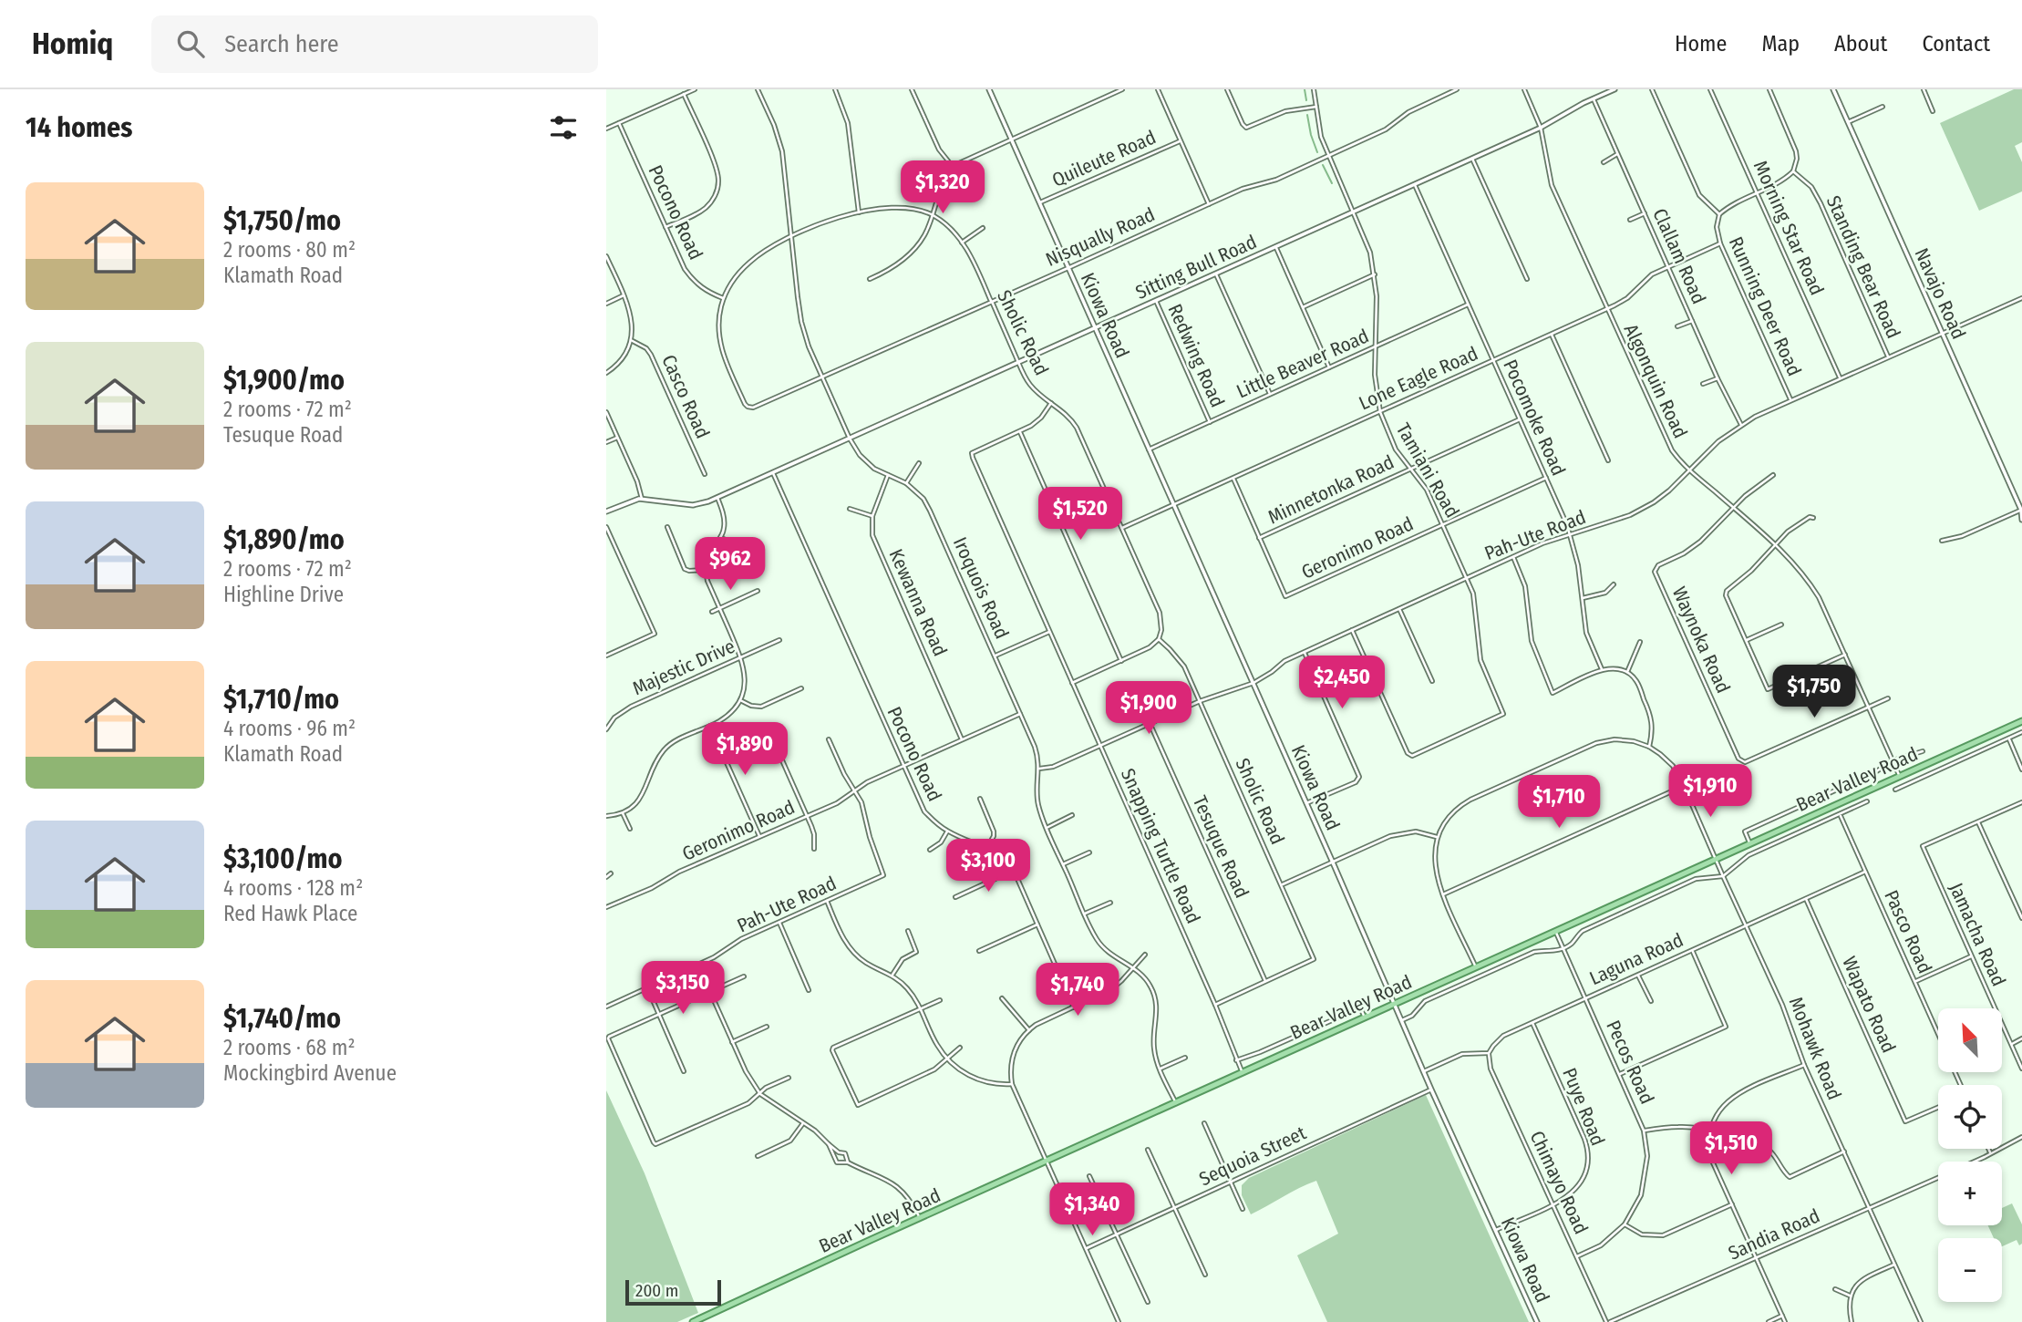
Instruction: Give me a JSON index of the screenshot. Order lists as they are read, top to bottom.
{
  "streets": {
    "main road": ["Bear Valley Road"],
    "street": [
      "Quileute Road",
      "Pocono Road",
      "Morning Star Road",
      "Nisqually Road",
      "Clallam Road",
      "Sitting Bull Road",
      "Standing Bear Road",
      "Navajo Road",
      "Running Deer Road",
      "Kiowa Road",
      "Sholic Road",
      "Redwing Road",
      "Little Beaver Road",
      "Lone Eagle Road",
      "Algonquin Road",
      "Casco Road",
      "Pocomoke Road",
      "Tamiani Road",
      "Minnetonka Road",
      "Pah-Ute Road",
      "Geronimo Road",
      "Iroquois Road",
      "Kewanna Road",
      "Waynoka Road",
      "Majestic Drive",
      "Snapping Turtle Road",
      "Tesuque Road",
      "Pasco Road",
      "Jamacha Road",
      "Laguna Road",
      "Wapato Road",
      "Mohawk Road",
      "Pecos Road",
      "Puye Road",
      "Sequoia Street",
      "Chimayo Road",
      "Sandia Road"
    ]
  },
  "crossings": [
    ["Quileute Road", "Kiowa Road"],
    ["Pocono Road", "Sitting Bull Road"],
    ["Pocono Road", "Sholic Road"],
    ["Pocono Road", "Geronimo Road"],
    ["Morning Star Road", "Pah-Ute Road"],
    ["Nisqually Road", "Kiowa Road"],
    ["Nisqually Road", "Sholic Road"],
    ["Nisqually Road", "Tamiani Road"],
    ["Nisqually Road", "Iroquois Road"],
    ["Clallam Road", "Sitting Bull Road"],
    ["Clallam Road", "Lone Eagle Road"],
    ["Clallam Road", "Pah-Ute Road"],
    ["Sitting Bull Road", "Kiowa Road"],
    ["Sitting Bull Road", "Sholic Road"],
    ["Sitting Bull Road", "Redwing Road"],
    ["Sitting Bull Road", "Algonquin Road"],
    ["Sitting Bull Road", "Pocomoke Road"],
    ["Sitting Bull Road", "Tamiani Road"],
    ["Sitting Bull Road", "Iroquois Road"],
    ["Standing Bear Road", "Pah-Ute Road"],
    ["Navajo Road", "Pah-Ute Road"],
    ["Running Deer Road", "Lone Eagle Road"],
    ["Running Deer Road", "Pah-Ute Road"],
    ["Kiowa Road", "Little Beaver Road"],
    ["Kiowa Road", "Lone Eagle Road"],
    ["Kiowa Road", "Pah-Ute Road"],
    ["Kiowa Road", "Bear Valley Road"],
    ["Kiowa Road", "Puye Road"],
    ["Kiowa Road", "Sequoia Street"],
    ["Sholic Road", "Lone Eagle Road"],
    ["Sholic Road", "Pah-Ute Road"],
    ["Sholic Road", "Iroquois Road"],
    ["Sholic Road", "Tesuque Road"],
    ["Redwing Road", "Little Beaver Road"],
    ["Little Beaver Road", "Pocomoke Road"],
    ["Little Beaver Road", "Tamiani Road"],
    ["Lone Eagle Road", "Algonquin Road"],
    ["Lone Eagle Road", "Pocomoke Road"],
    ["Lone Eagle Road", "Tamiani Road"],
    ["Algonquin Road", "Pah-Ute Road"],
    ["Algonquin Road", "Waynoka Road"],
    ["Algonquin Road", "Bear Valley Road"],
    ["Pocomoke Road", "Minnetonka Road"],
    ["Pocomoke Road", "Pah-Ute Road"],
    ["Pocomoke Road", "Geronimo Road"],
    ["Tamiani Road", "Minnetonka Road"],
    ["Tamiani Road", "Pah-Ute Road"],
    ["Tamiani Road", "Geronimo Road"],
    ["Minnetonka Road", "Geronimo Road"],
    ["Pah-Ute Road", "Geronimo Road"],
    ["Pah-Ute Road", "Iroquois Road"],
    ["Pah-Ute Road", "Snapping Turtle Road"],
    ["Pah-Ute Road", "Tesuque Road"],
    ["Geronimo Road", "Iroquois Road"],
    ["Geronimo Road", "Kewanna Road"],
    ["Iroquois Road", "Bear Valley Road"],
    ["Bear Valley Road", "Snapping Turtle Road"],
    ["Bear Valley Road", "Mohawk Road"],
    ["Bear Valley Road", "Pecos Road"],
    ["Pasco Road", "Laguna Road"],
    ["Laguna Road", "Wapato Road"],
    ["Laguna Road", "Mohawk Road"],
    ["Laguna Road", "Pecos Road"],
    ["Laguna Road", "Puye Road"],
    ["Laguna Road", "Chimayo Road"],
    ["Mohawk Road", "Sandia Road"],
    ["Pecos Road", "Chimayo Road"],
    ["Puye Road", "Chimayo Road"],
    ["Chimayo Road", "Sandia Road"]
  ],
  "scale_bar": "200 m",
  "north": "top left",
  "page": {
    "header": "Homiq",
    "search": "Search here",
    "nav": [
      "Home",
      "Map",
      "About",
      "Contact"
    ],
    "heading": "14 homes",
    "price": [
      "$1,320",
      "$1,520",
      "$962",
      "$2,450",
      "$1,750",
      "$1,900",
      "$1,890",
      "$1,910",
      "$1,710",
      "$3,100",
      "$3,150",
      "$1,740",
      "$1,510",
      "$1,340"
    ],
    "list": [
      {
        "name": "$1,750/mo",
        "note": "2 rooms · 80 m² · Klamath Road"
      },
      {
        "name": "$1,900/mo",
        "note": "2 rooms · 72 m² · Tesuque Road"
      },
      {
        "name": "$1,890/mo",
        "note": "2 rooms · 72 m² · Highline Drive"
      },
      {
        "name": "$1,710/mo",
        "note": "4 rooms · 96 m² · Klamath Road"
      },
      {
        "name": "$3,100/mo",
        "note": "4 rooms · 128 m² · Red Hawk Place"
      },
      {
        "name": "$1,740/mo",
        "note": "2 rooms · 68 m² · Mockingbird Avenue"
      }
    ],
    "map_buttons": ["+", "−"],
    "scale": "200 m"
  }
}
